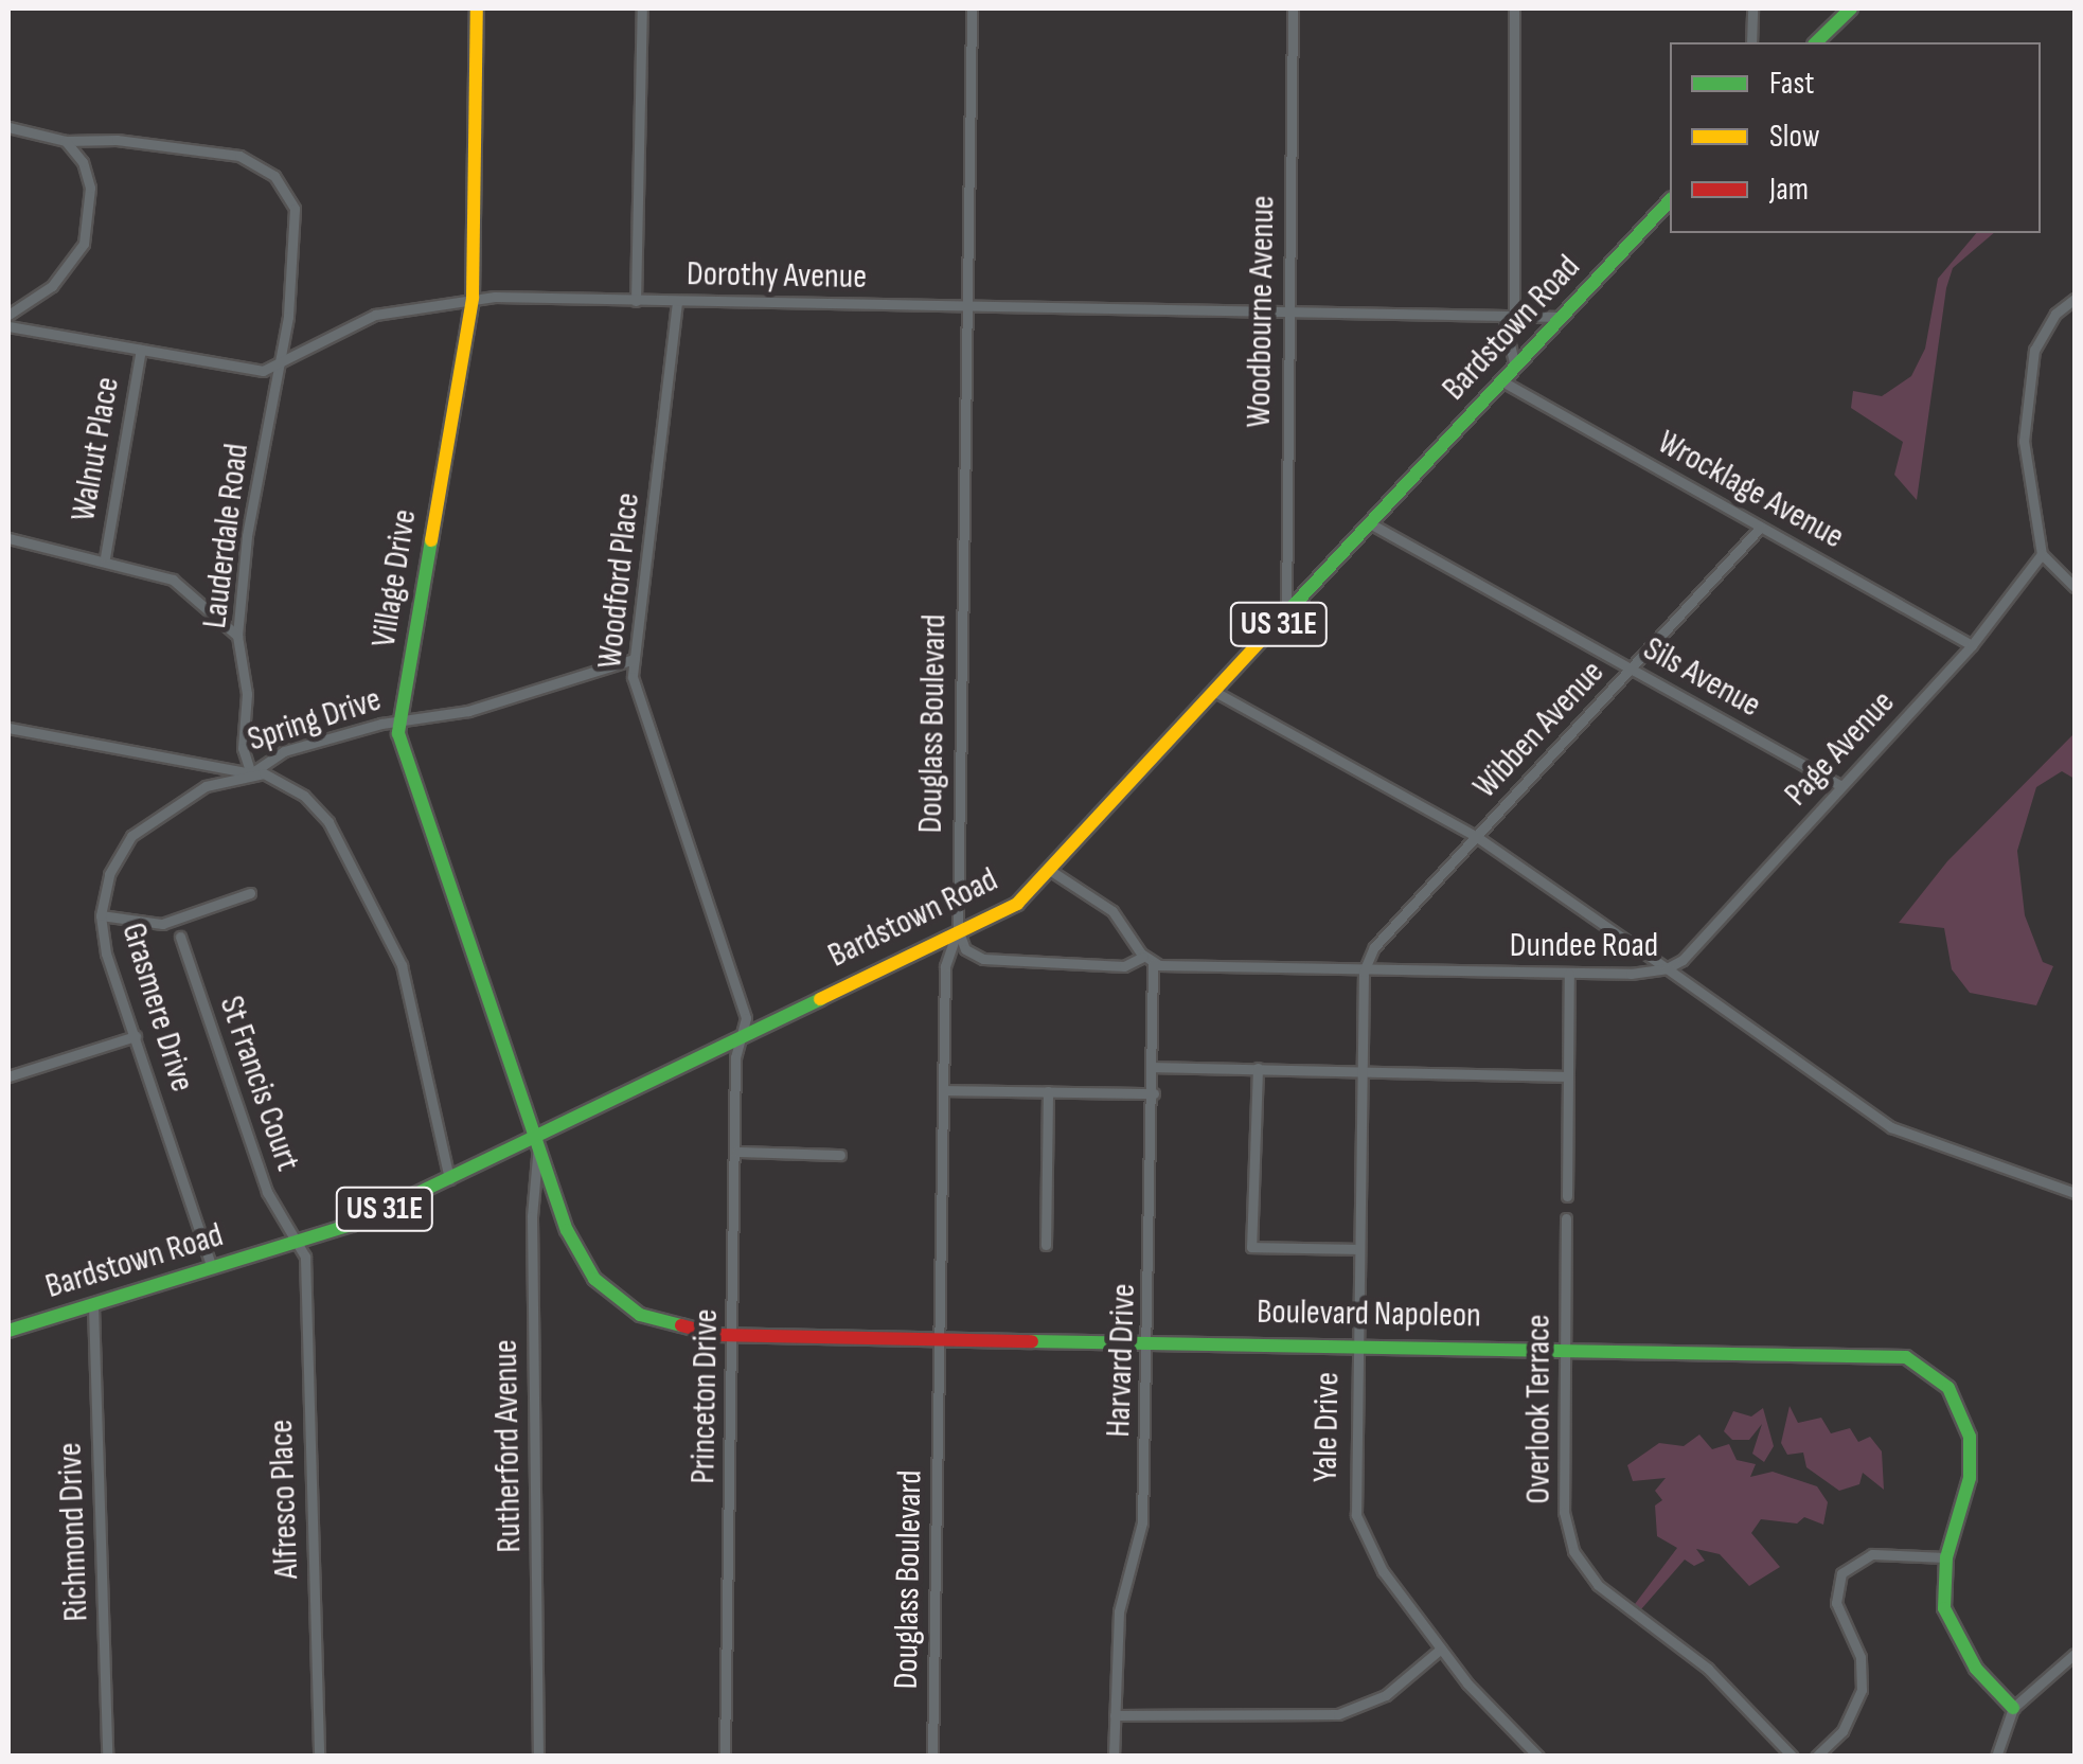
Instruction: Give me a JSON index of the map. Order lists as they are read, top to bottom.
{
  "streets": {
    "street": [
      "Dorothy Avenue",
      "Woodbourne Avenue",
      "Bardstown Road",
      "Walnut Place",
      "Wrocklage Avenue",
      "Lauderdale Road",
      "Village Drive",
      "Woodford Place",
      "US 31E",
      "Sils Avenue",
      "Spring Drive",
      "Douglass Boulevard",
      "Wibben Avenue",
      "Page Avenue",
      "Dundee Road",
      "Grasmere Drive",
      "St Francis Court",
      "Boulevard Napoleon",
      "Harvard Drive",
      "Princeton Drive",
      "Overlook Terrace",
      "Yale Drive",
      "Rutherford Avenue",
      "Alfresco Place",
      "Richmond Drive"
    ]
  },
  "crossings": [
    ["Dorothy Avenue", "Woodbourne Avenue"],
    ["Dorothy Avenue", "Bardstown Road"],
    ["Dorothy Avenue", "Walnut Place"],
    ["Dorothy Avenue", "Lauderdale Road"],
    ["Dorothy Avenue", "Village Drive"],
    ["Dorothy Avenue", "Woodford Place"],
    ["Dorothy Avenue", "Douglass Boulevard"],
    ["Woodbourne Avenue", "Bardstown Road"],
    ["Bardstown Road", "Wrocklage Avenue"],
    ["Bardstown Road", "Village Drive"],
    ["Bardstown Road", "Woodford Place"],
    ["Bardstown Road", "Sils Avenue"],
    ["Bardstown Road", "Douglass Boulevard"],
    ["Bardstown Road", "Dundee Road"],
    ["Bardstown Road", "Grasmere Drive"],
    ["Bardstown Road", "St Francis Court"],
    ["Bardstown Road", "Boulevard Napoleon"],
    ["Bardstown Road", "Princeton Drive"],
    ["Bardstown Road", "Rutherford Avenue"],
    ["Bardstown Road", "Alfresco Place"],
    ["Bardstown Road", "Richmond Drive"],
    ["Wrocklage Avenue", "Wibben Avenue"],
    ["Wrocklage Avenue", "Page Avenue"],
    ["Lauderdale Road", "Spring Drive"],
    ["Lauderdale Road", "Grasmere Drive"],
    ["Village Drive", "Spring Drive"],
    ["Village Drive", "Boulevard Napoleon"],
    ["Village Drive", "Rutherford Avenue"],
    ["Woodford Place", "Spring Drive"],
    ["Woodford Place", "Princeton Drive"],
    ["Sils Avenue", "Wibben Avenue"],
    ["Sils Avenue", "Page Avenue"],
    ["Spring Drive", "Grasmere Drive"],
    ["Douglass Boulevard", "Dundee Road"],
    ["Douglass Boulevard", "Boulevard Napoleon"],
    ["Wibben Avenue", "Dundee Road"],
    ["Wibben Avenue", "Yale Drive"],
    ["Page Avenue", "Dundee Road"],
    ["Dundee Road", "Harvard Drive"],
    ["Dundee Road", "Yale Drive"],
    ["St Francis Court", "Alfresco Place"],
    ["Boulevard Napoleon", "Harvard Drive"],
    ["Boulevard Napoleon", "Princeton Drive"],
    ["Boulevard Napoleon", "Overlook Terrace"],
    ["Boulevard Napoleon", "Yale Drive"],
    ["Boulevard Napoleon", "Rutherford Avenue"]
  ],
  "legend": ["Fast", "Slow", "Jam"]
}
